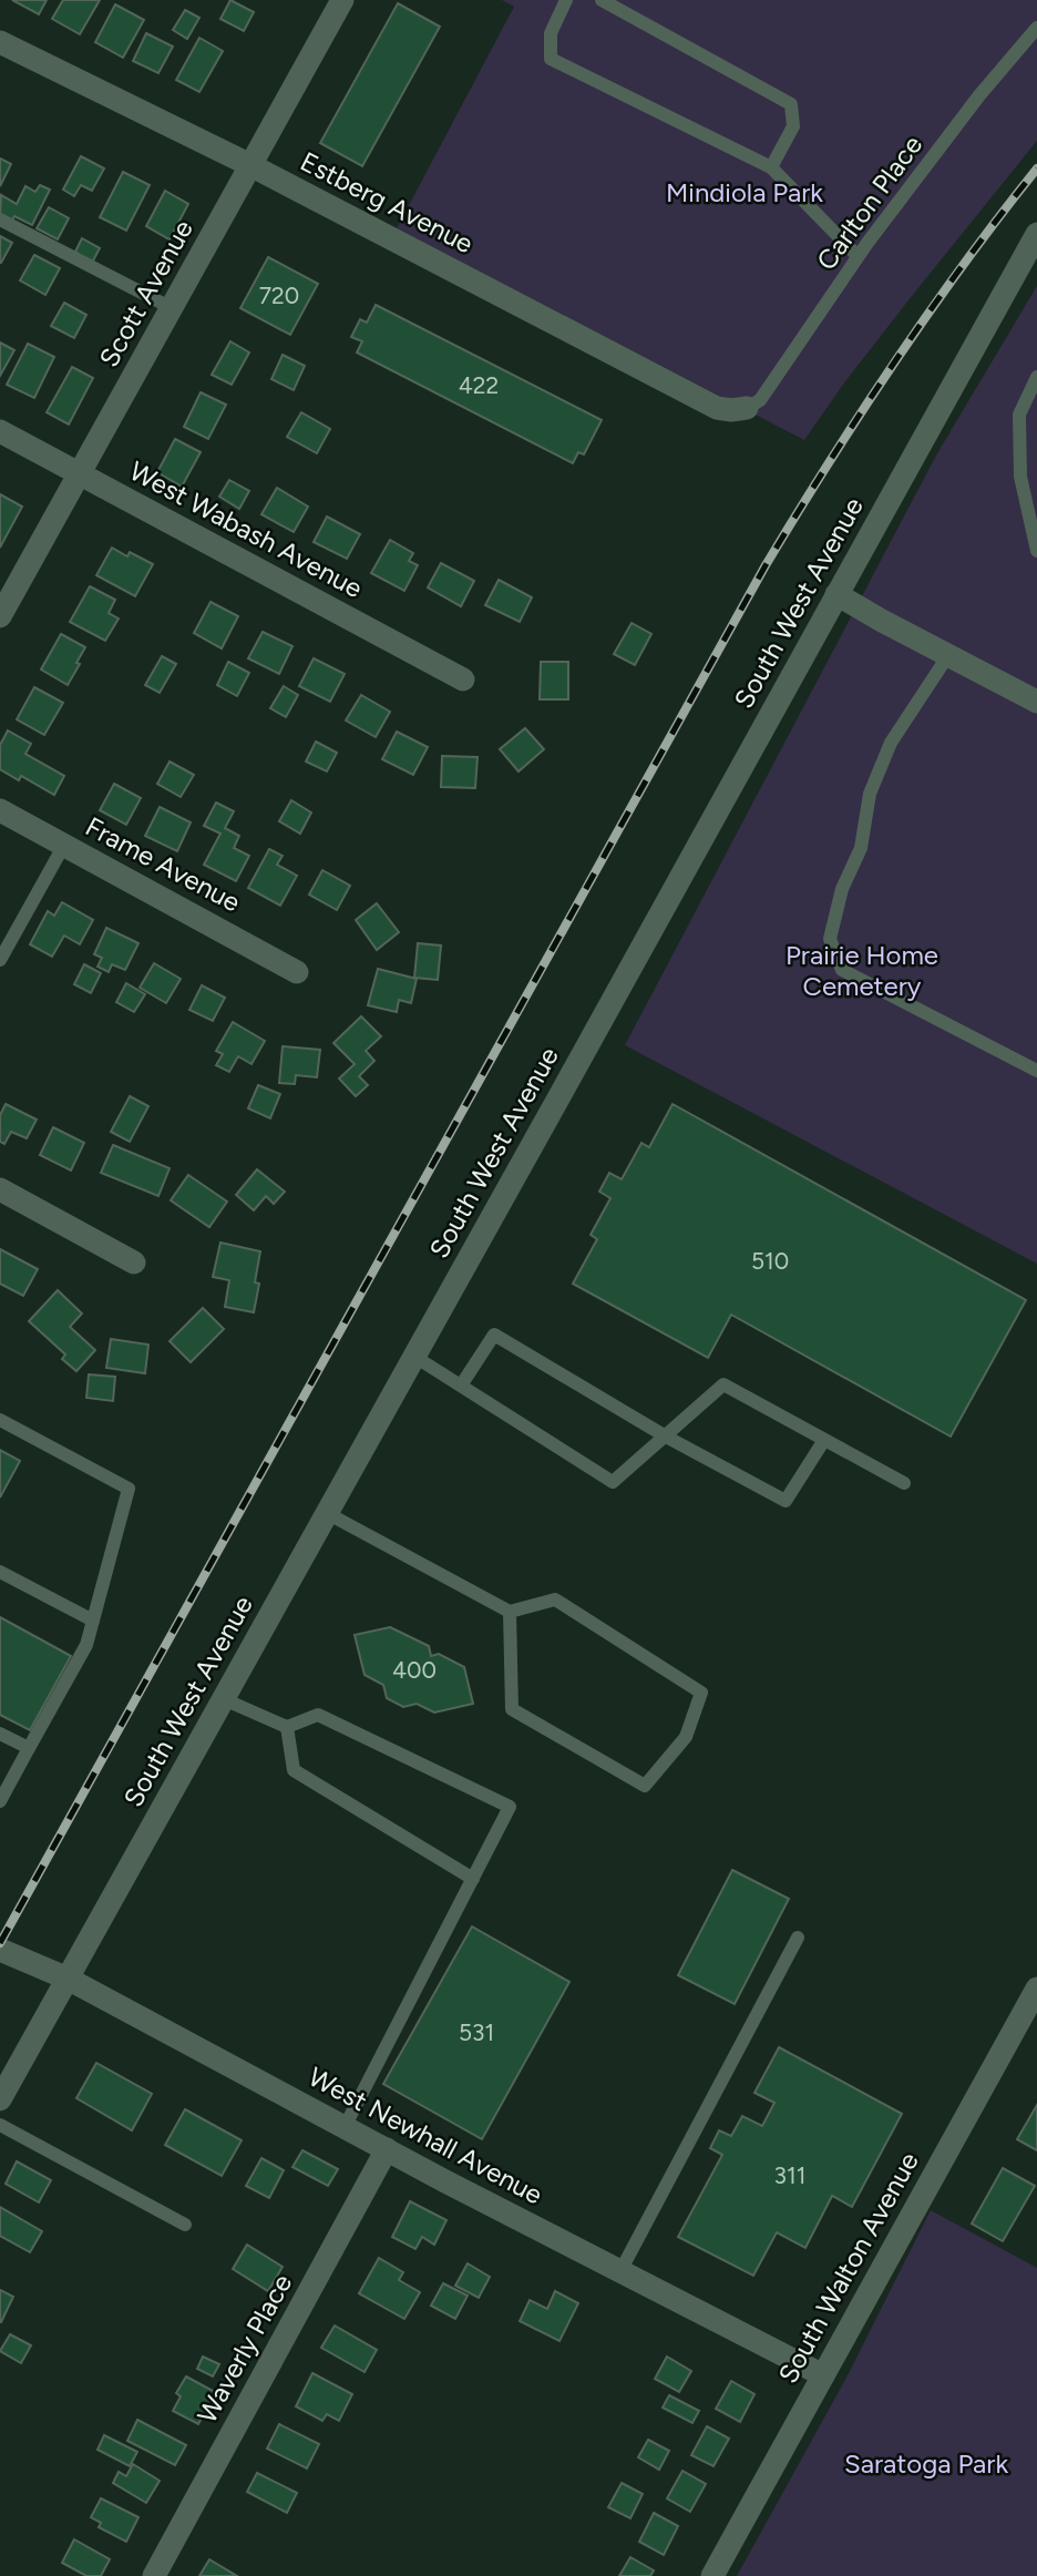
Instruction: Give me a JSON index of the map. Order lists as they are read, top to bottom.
{
  "streets": {
    "street": [
      "Estberg Avenue",
      "Scott Avenue",
      "West Wabash Avenue",
      "South West Avenue",
      "Frame Avenue",
      "West Newhall Avenue",
      "South Walton Avenue",
      "Waverly Place"
    ],
    "lane": ["Carlton Place"]
  },
  "crossings": [
    ["Estberg Avenue", "Carlton Place"],
    ["Estberg Avenue", "Scott Avenue"],
    ["Scott Avenue", "West Wabash Avenue"],
    ["South West Avenue", "West Newhall Avenue"],
    ["West Newhall Avenue", "South Walton Avenue"],
    ["West Newhall Avenue", "Waverly Place"]
  ],
  "parks": ["Mindiola Park", "Prairie Home Cemetery", "Saratoga Park"],
  "house_numbers": [
    "720",
    "422",
    "510",
    "400",
    "531",
    "311"
  ]
}
